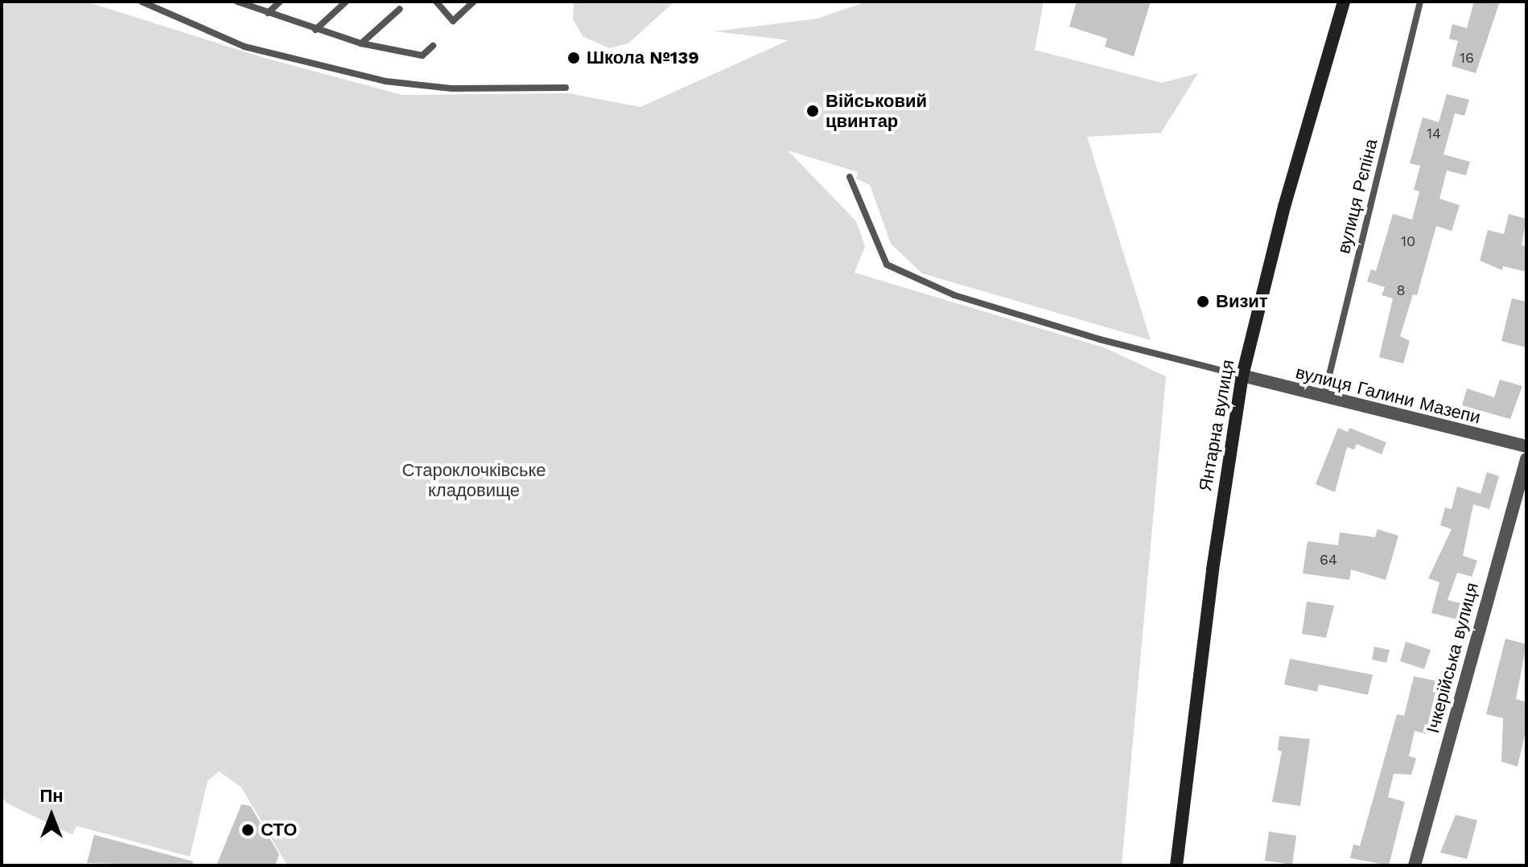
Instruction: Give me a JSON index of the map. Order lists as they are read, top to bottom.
{
  "streets": {
    "main road": ["Янтарна вулиця"],
    "street": ["вулиця Галини Мазепи", "Ічкерійська вулиця"],
    "lane": ["вулиця Рєпіна"]
  },
  "crossings": [
    ["вулиця Рєпіна", "вулиця Галини Мазепи"],
    ["вулиця Галини Мазепи", "Янтарна вулиця"]
  ],
  "parks": ["Староклочківське кладовище"],
  "places": [
    "Школа №139",
    "Військовий цвинтар",
    "Визит",
    "СТО"
  ],
  "house_numbers": [
    "16",
    "14",
    "10",
    "8",
    "64"
  ],
  "north": "top"
}
